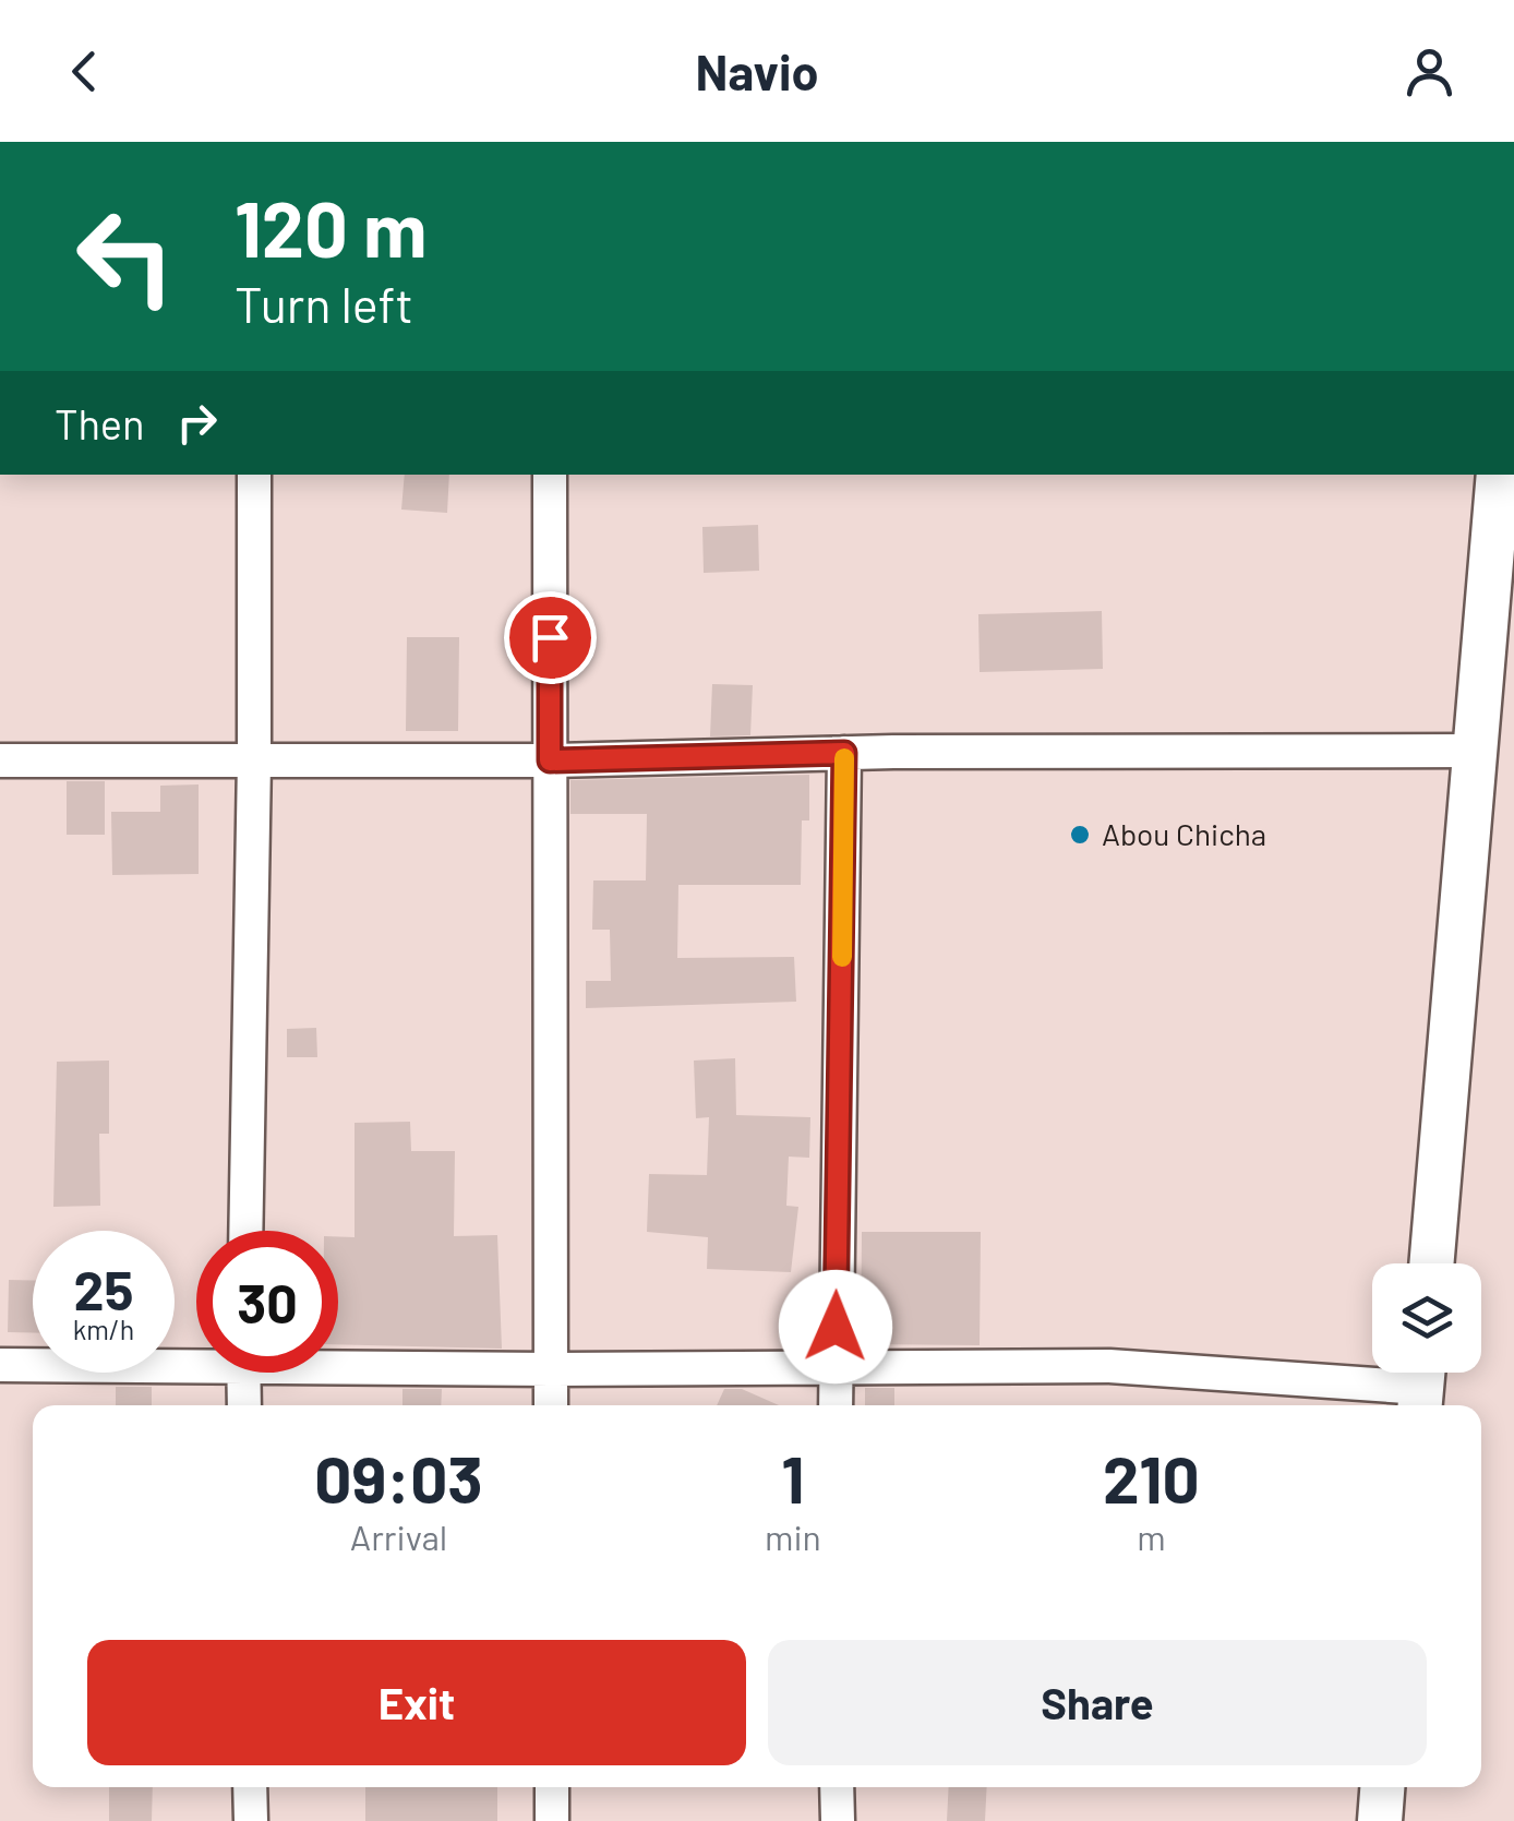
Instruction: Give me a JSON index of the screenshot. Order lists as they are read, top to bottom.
{
  "places": ["Abou Chicha"],
  "page": {
    "header": "Navio",
    "turn": ["120 m", "Turn left"],
    "then": "Then",
    "speed": "25 km/h",
    "limit": "30",
    "eta": [
      "09:03",
      "Arrival",
      "1",
      "min",
      "210",
      "m"
    ],
    "buttons": ["Exit", "Share"]
  }
}
